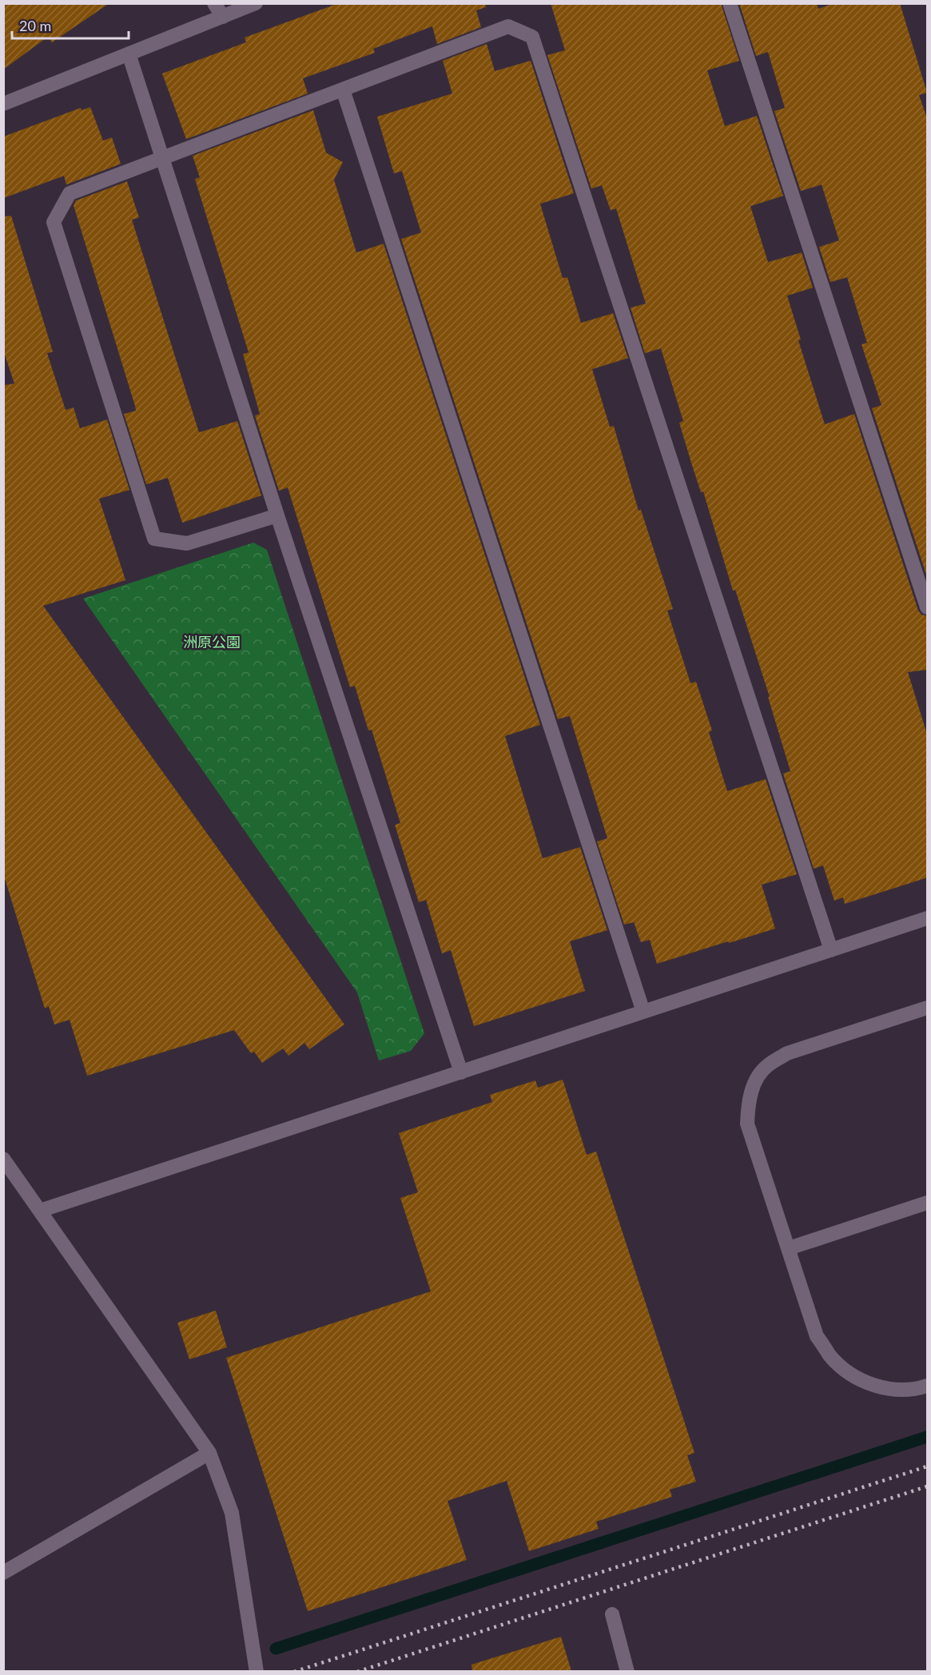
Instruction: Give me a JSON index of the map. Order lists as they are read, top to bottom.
{
  "parks": ["洲原公園"],
  "scale_bar": "20 m"
}
